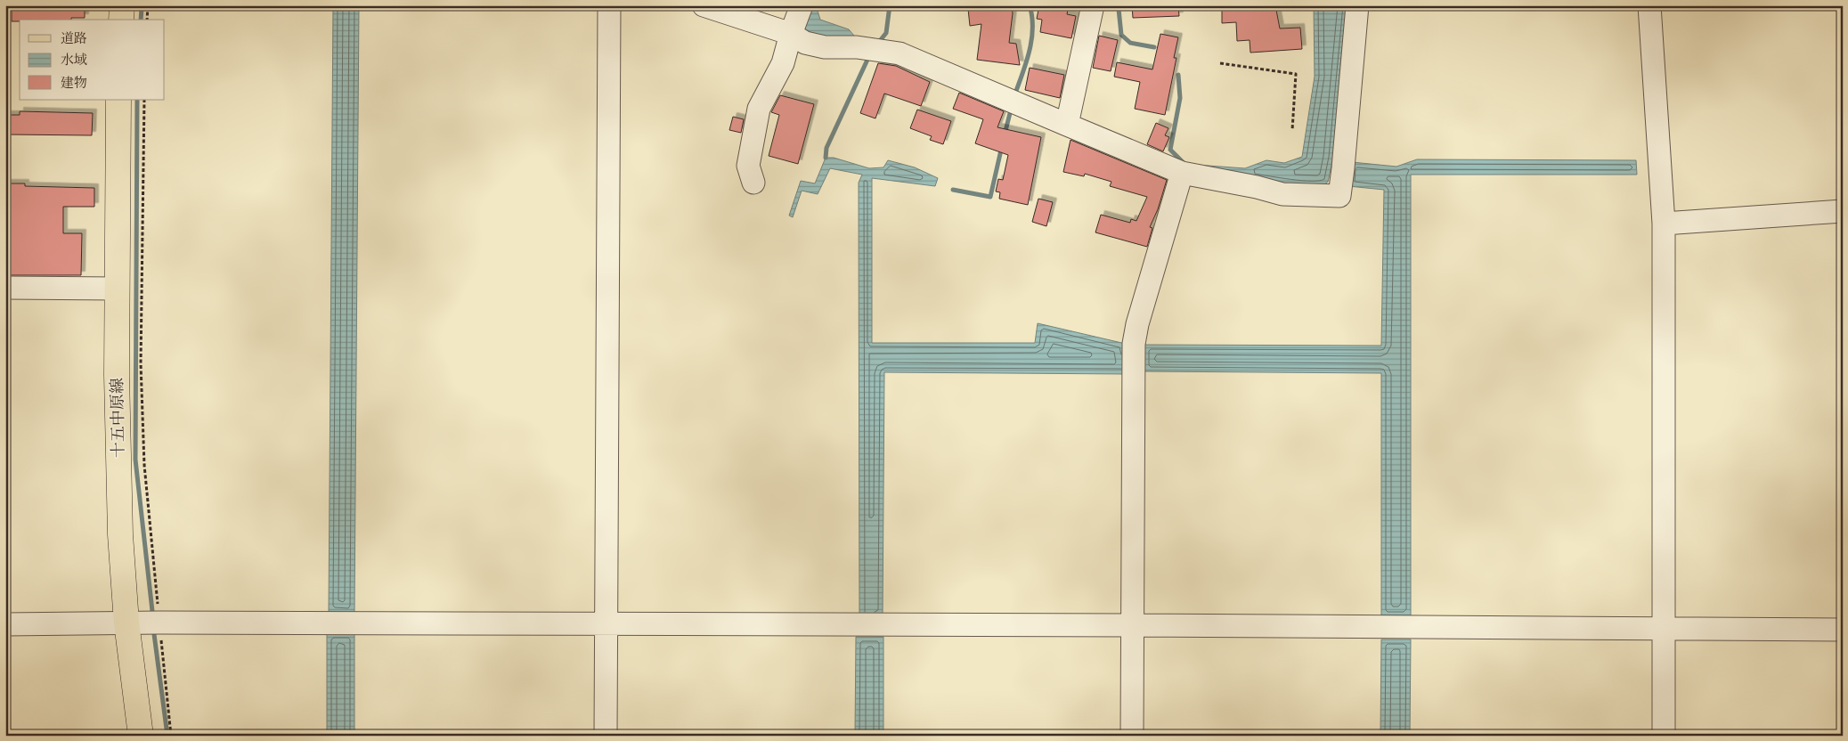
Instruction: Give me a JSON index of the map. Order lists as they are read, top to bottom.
{
  "streets": {
    "main road": ["十五中原線"]
  },
  "legend": ["道路", "水域", "建物"]
}
